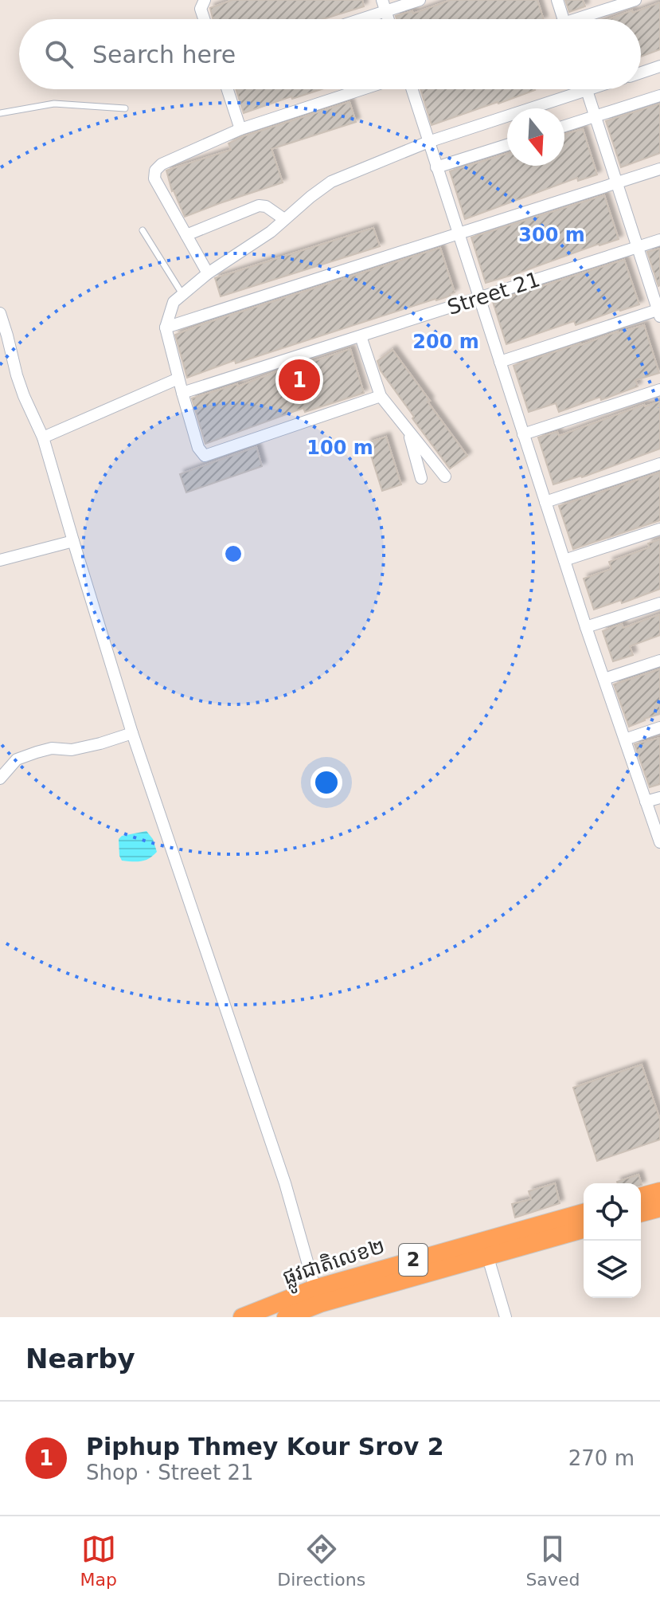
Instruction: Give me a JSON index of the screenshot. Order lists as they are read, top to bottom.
{
  "streets": {
    "highway": ["2", "ផ្លូវជាតិលេខ២"],
    "street": ["Street 21"]
  },
  "north": "bottom",
  "page": {
    "search": "Search here",
    "pins": "1",
    "heading": "Nearby",
    "list": [
      {
        "mark": "1",
        "name": "Piphup Thmey Kour Srov 2",
        "note": "Shop · Street 21",
        "value": "270 m"
      }
    ],
    "nav": ["Map", "Directions", "Saved"]
  },
  "rings": ["300 m", "200 m", "100 m"]
}
